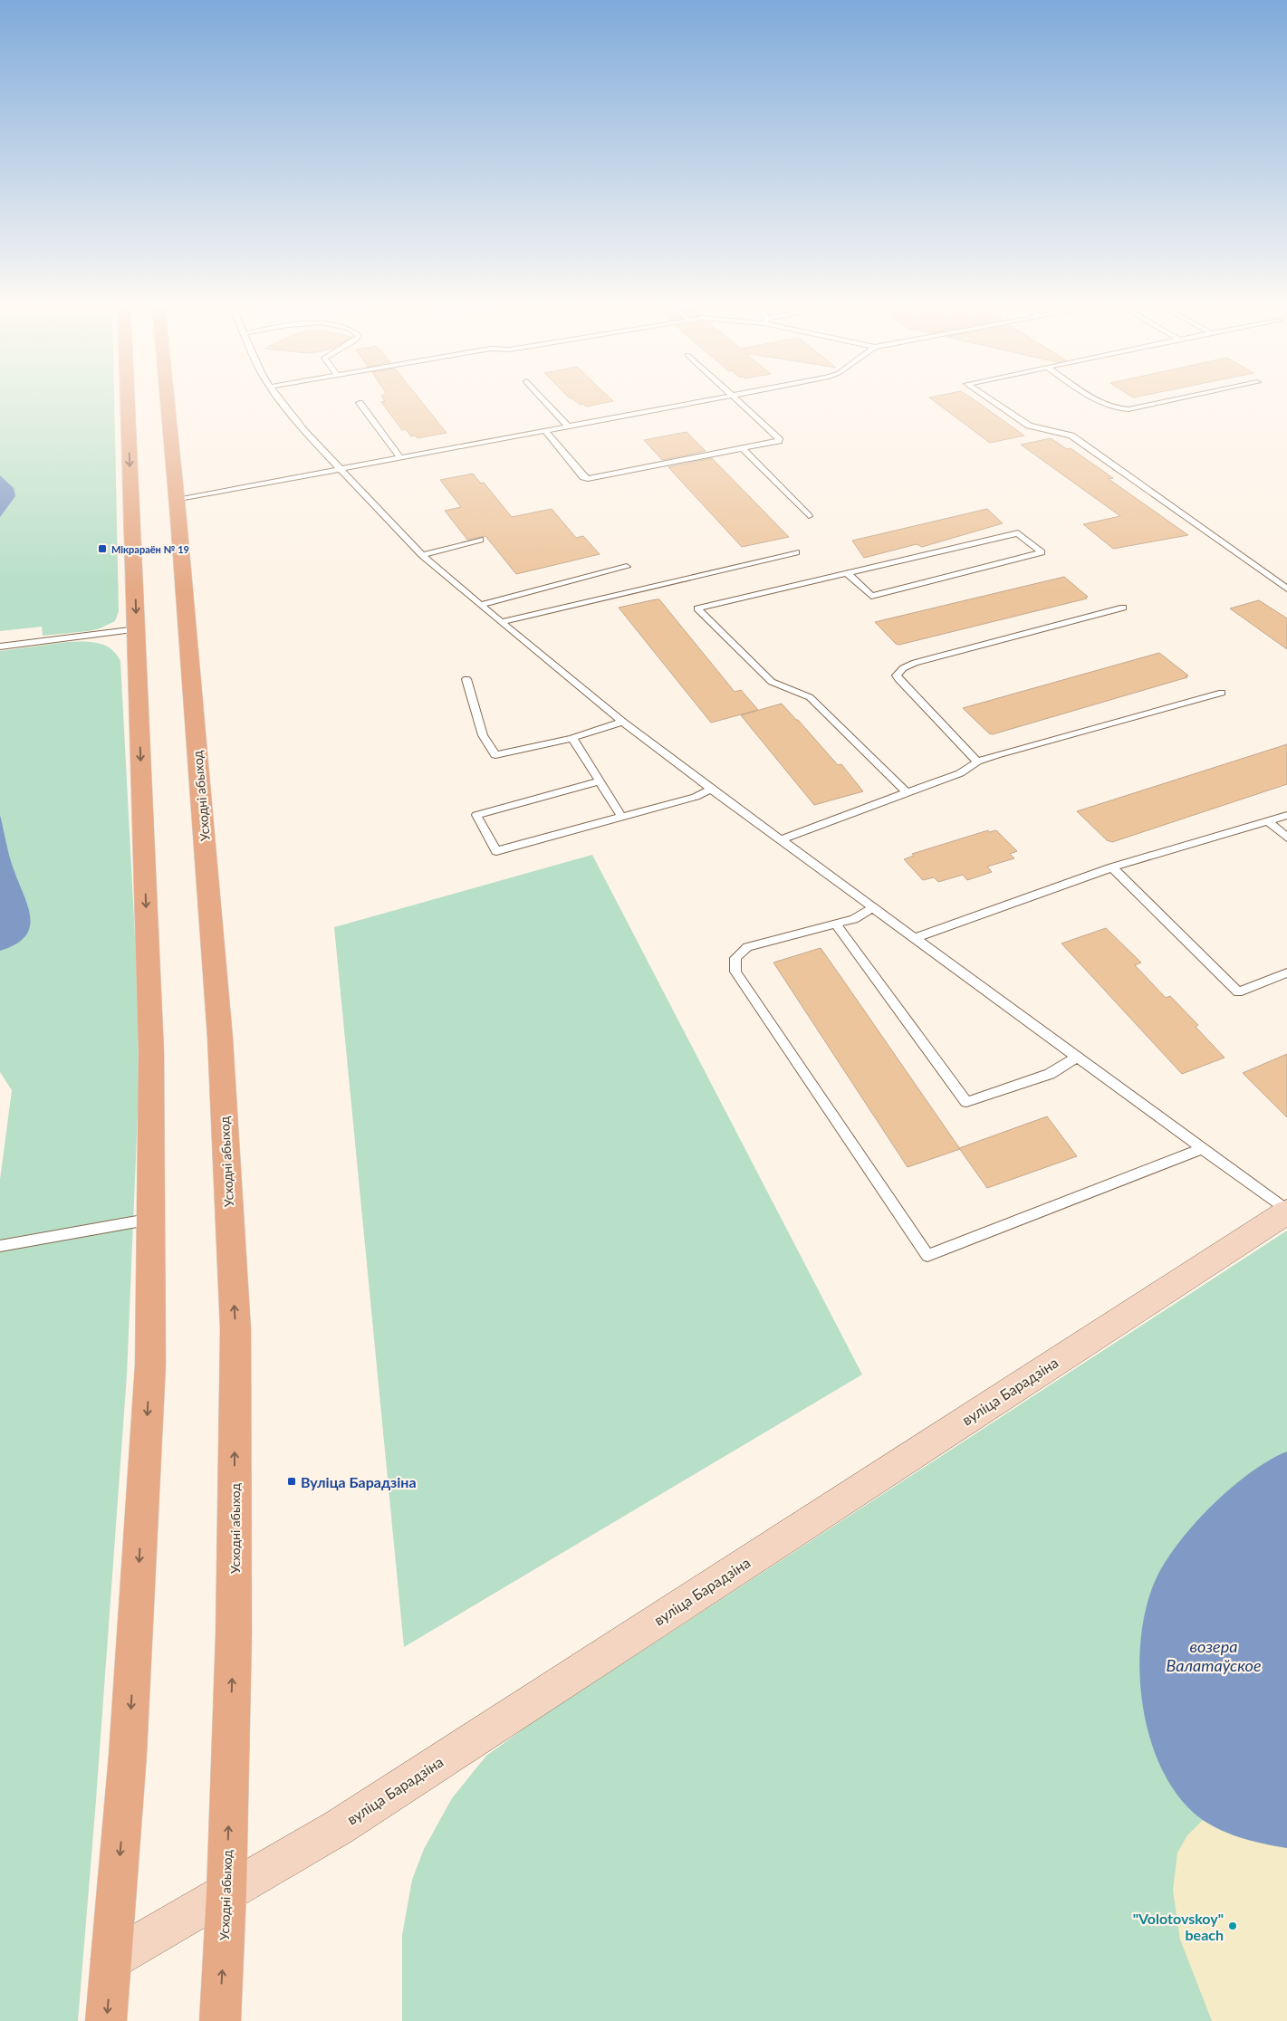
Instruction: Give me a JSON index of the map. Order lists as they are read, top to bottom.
{
  "streets": {
    "main road": ["Усходні абыход"],
    "street": ["вуліца Барадзіна"]
  },
  "crossings": [
    ["Усходні абыход", "вуліца Барадзіна"]
  ],
  "water": ["возера Валатаўское"],
  "places": {
    "transit": ["Мікрараён № 19", "Вуліца Барадзіна"],
    "other": ["\"Volotovskoy\" beach"]
  }
}
